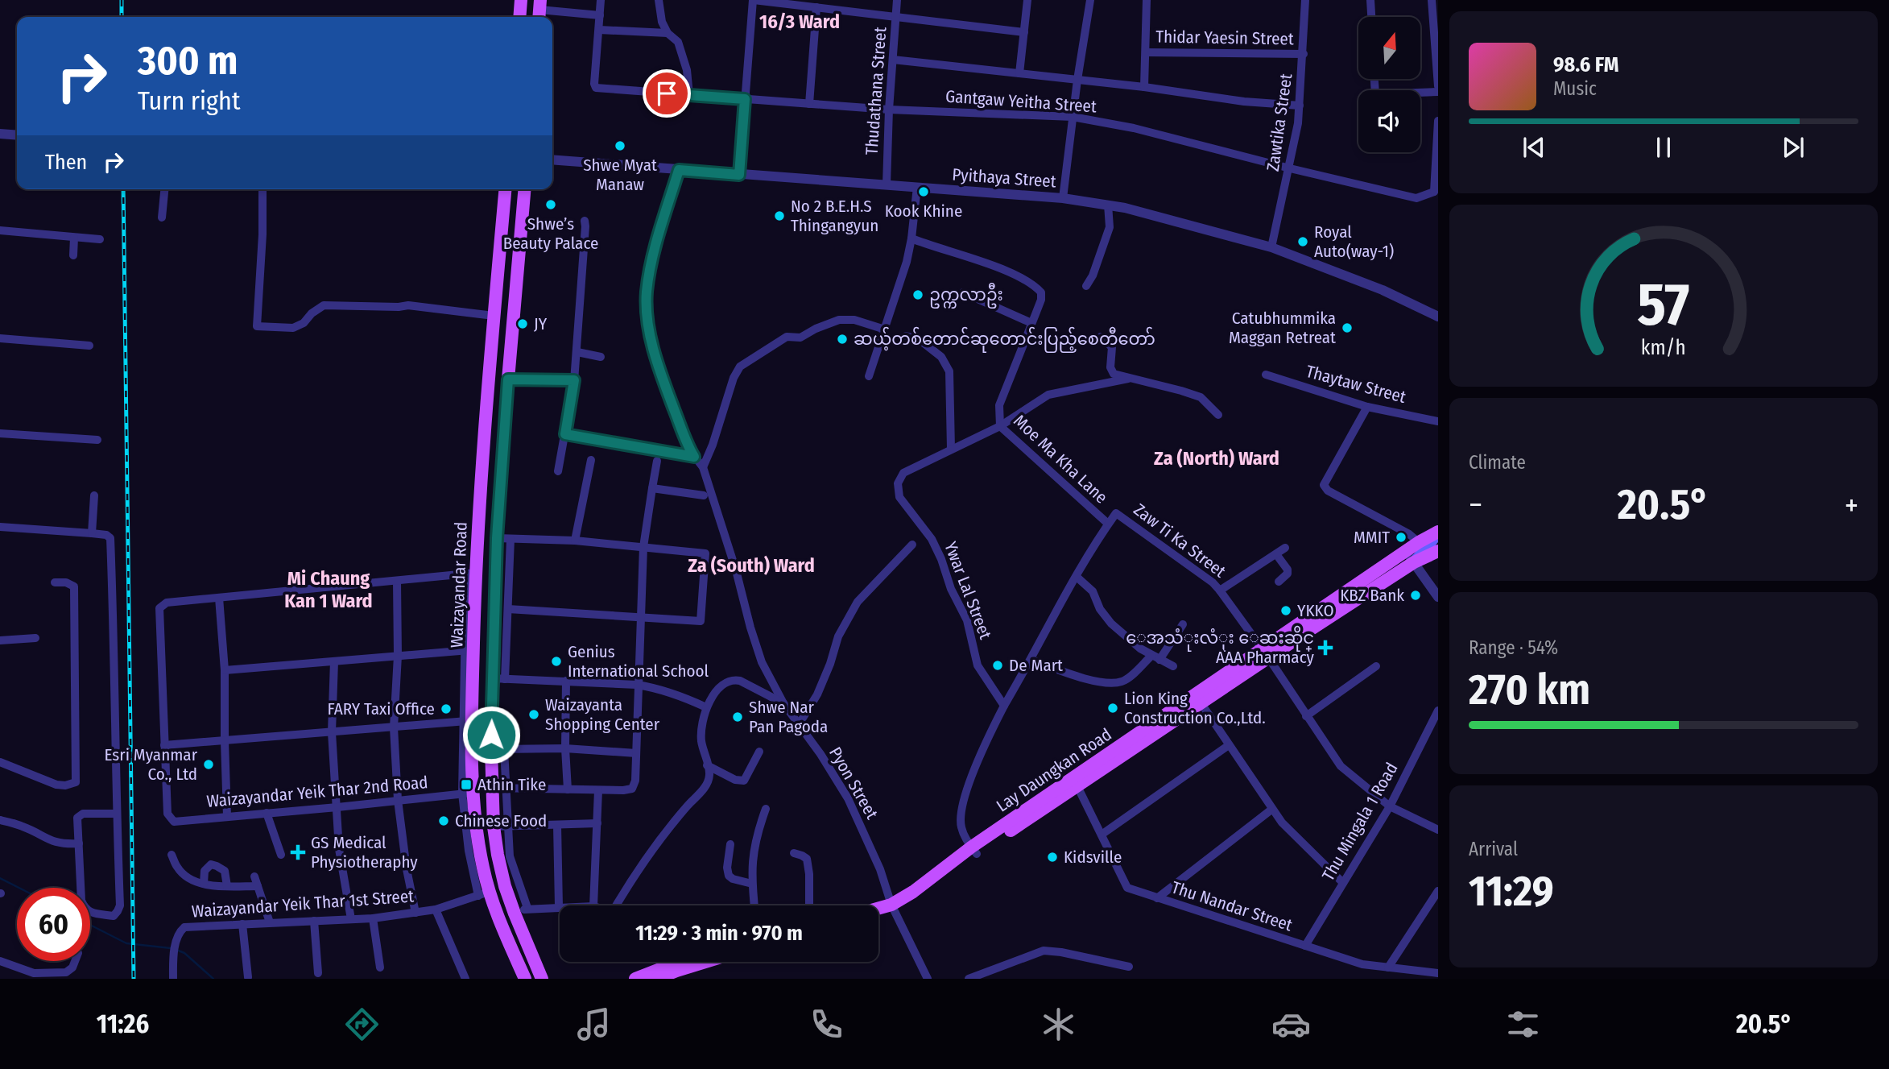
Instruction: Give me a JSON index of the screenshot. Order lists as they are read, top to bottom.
{
  "streets": {
    "main road": ["Waizayandar Road", "Lay Daungkan Road"],
    "street": [
      "Thidar Yaesin Street",
      "Thudathana Street",
      "Gantgaw Yeitha Street",
      "Zawtika Street",
      "Pyithaya Street",
      "Thaytaw Street",
      "Moe Ma Kha Lane",
      "Zaw Ti Ka Street",
      "Ywar Lal Street",
      "Pyon Street",
      "Waizayandar Yeik Thar 2nd Road",
      "Thu Mingala 1 Road",
      "Waizayandar Yeik Thar 1st Street",
      "Thu Nandar Street"
    ]
  },
  "crossings": [
    ["Thidar Yaesin Street", "Zawtika Street"],
    ["Thudathana Street", "Gantgaw Yeitha Street"],
    ["Thudathana Street", "Pyithaya Street"],
    ["Gantgaw Yeitha Street", "Zawtika Street"],
    ["Zawtika Street", "Pyithaya Street"],
    ["Pyithaya Street", "Pyon Street"],
    ["Moe Ma Kha Lane", "Zaw Ti Ka Street"],
    ["Zaw Ti Ka Street", "Lay Daungkan Road"],
    ["Zaw Ti Ka Street", "Thu Mingala 1 Road"],
    ["Waizayandar Road", "Waizayandar Yeik Thar 2nd Road"],
    ["Waizayandar Road", "Waizayandar Yeik Thar 1st Street"],
    ["Lay Daungkan Road", "Pyon Street"],
    ["Lay Daungkan Road", "Thu Nandar Street"],
    ["Thu Mingala 1 Road", "Thu Nandar Street"]
  ],
  "districts": [
    "16/3 Ward",
    "Za (North) Ward",
    "Za (South) Ward",
    "Mi Chaung Kan 1 Ward"
  ],
  "places": {
    "other": [
      "Shwe Myat Manaw",
      "Kook Khine",
      "Shwe’s Beauty Palace",
      "No 2 B.E.H.S Thingangyun",
      "Royal Auto(way-1)",
      "ဥက္ကလာဦး",
      "JY",
      "Catubhummika Maggan Retreat",
      "ဆယ့်တစ်တောင်ဆုတောင်းပြည့်စေတီတော်",
      "MMIT",
      "KBZ Bank",
      "YKKO",
      "Genius International School",
      "De Mart",
      "Lion King Construction Co.,Ltd.",
      "FARY Taxi Office",
      "Waizayanta Shopping Center",
      "Shwe Nar Pan Pagoda",
      "Esri Myanmar Co., Ltd",
      "Chinese Food",
      "Kidsville"
    ],
    "health": ["ေအသံုးလံုး ေဆးဆိုင္ AAA Pharmacy", "GS Medical Physiotheraphy"],
    "transit": ["Athin Tike"]
  },
  "north": "top",
  "page": {
    "turn": ["300 m", "Turn right"],
    "song": ["98.6 FM", "Music"],
    "then": "Then",
    "tile": [
      "Climate",
      ["Range · 54%", "270 km"],
      ["Arrival", "11:29"]
    ],
    "heat": ["−", "20.5°", "+"],
    "limit": "60",
    "trip": "11:29 · 3 min · 970 m",
    "tabs": ["11:26", "20.5°"],
    "gauge": ["57", "km/h"]
  }
}
